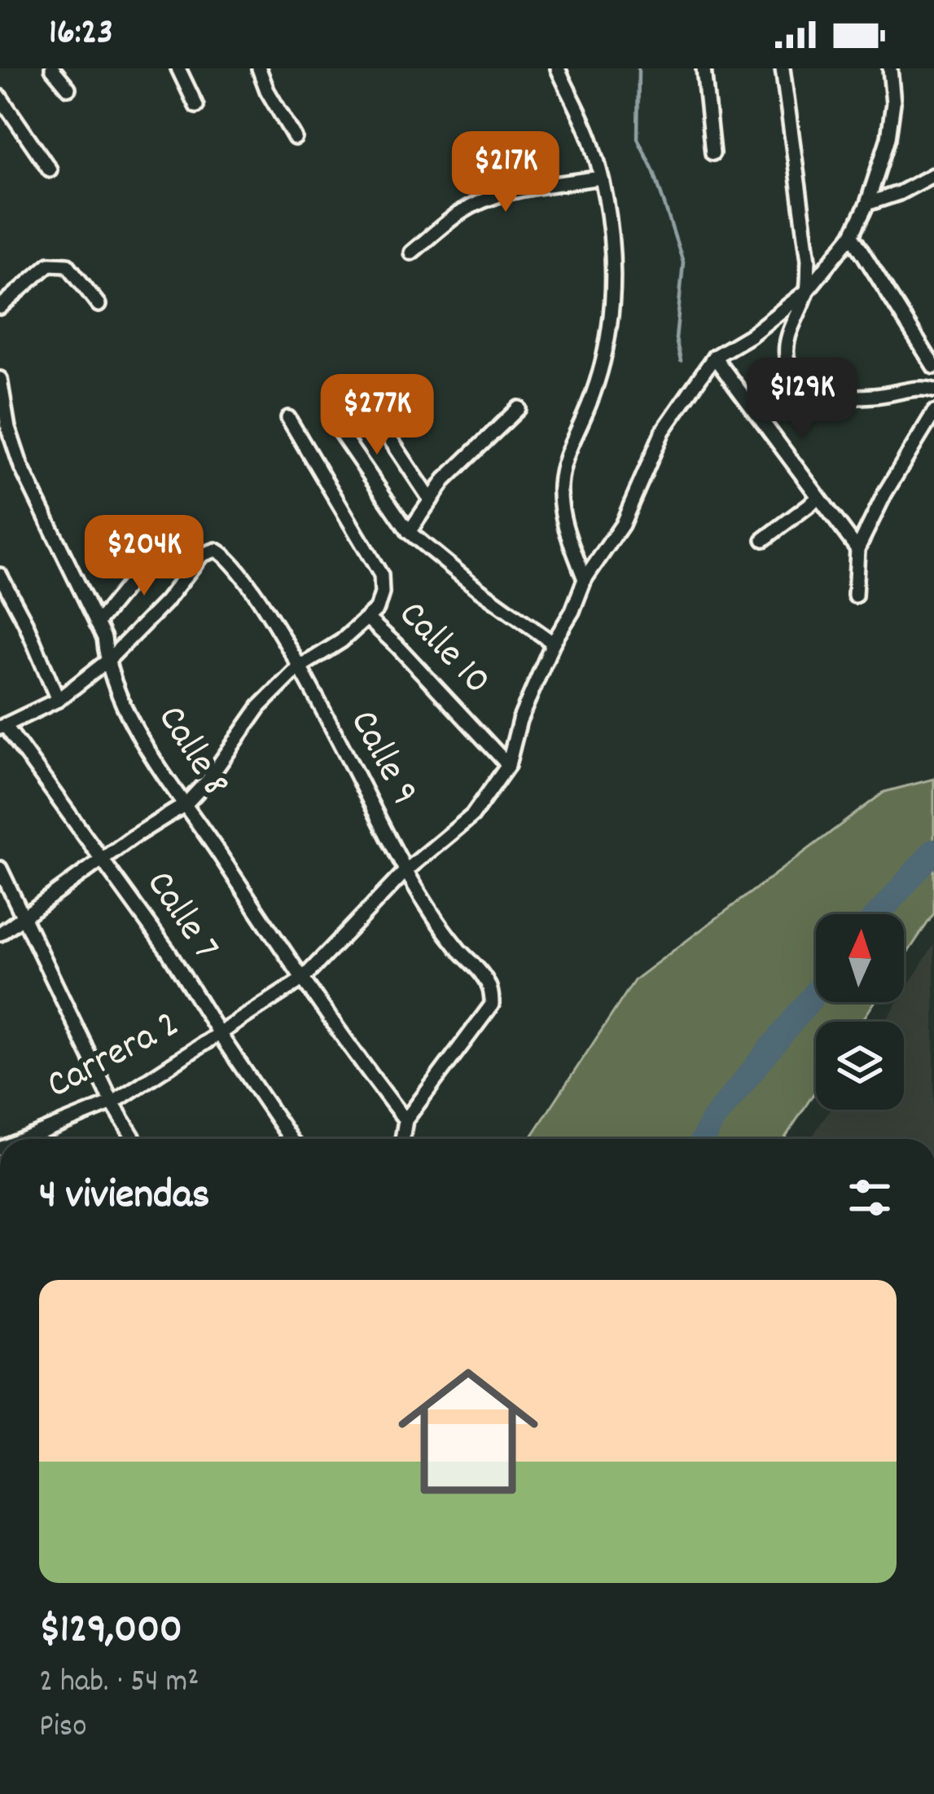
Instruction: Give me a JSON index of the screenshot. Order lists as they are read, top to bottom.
{
  "streets": {
    "street": [
      "Calle 10",
      "Calle 8",
      "Calle 9",
      "Calle 7",
      "Carrera 2"
    ]
  },
  "crossings": [
    ["Calle 10", "Carrera 2"],
    ["Calle 8", "Calle 9"],
    ["Calle 8", "Carrera 2"],
    ["Calle 9", "Carrera 2"],
    ["Calle 7", "Carrera 2"]
  ],
  "north": "top",
  "page": {
    "status": "16:23",
    "price": [
      "$217K",
      "$129K",
      "$277K",
      "$204K"
    ],
    "heading": "4 viviendas",
    "list": [
      {
        "name": "$129,000",
        "note": "2 hab. · 54 m² · Piso"
      }
    ]
  }
}
